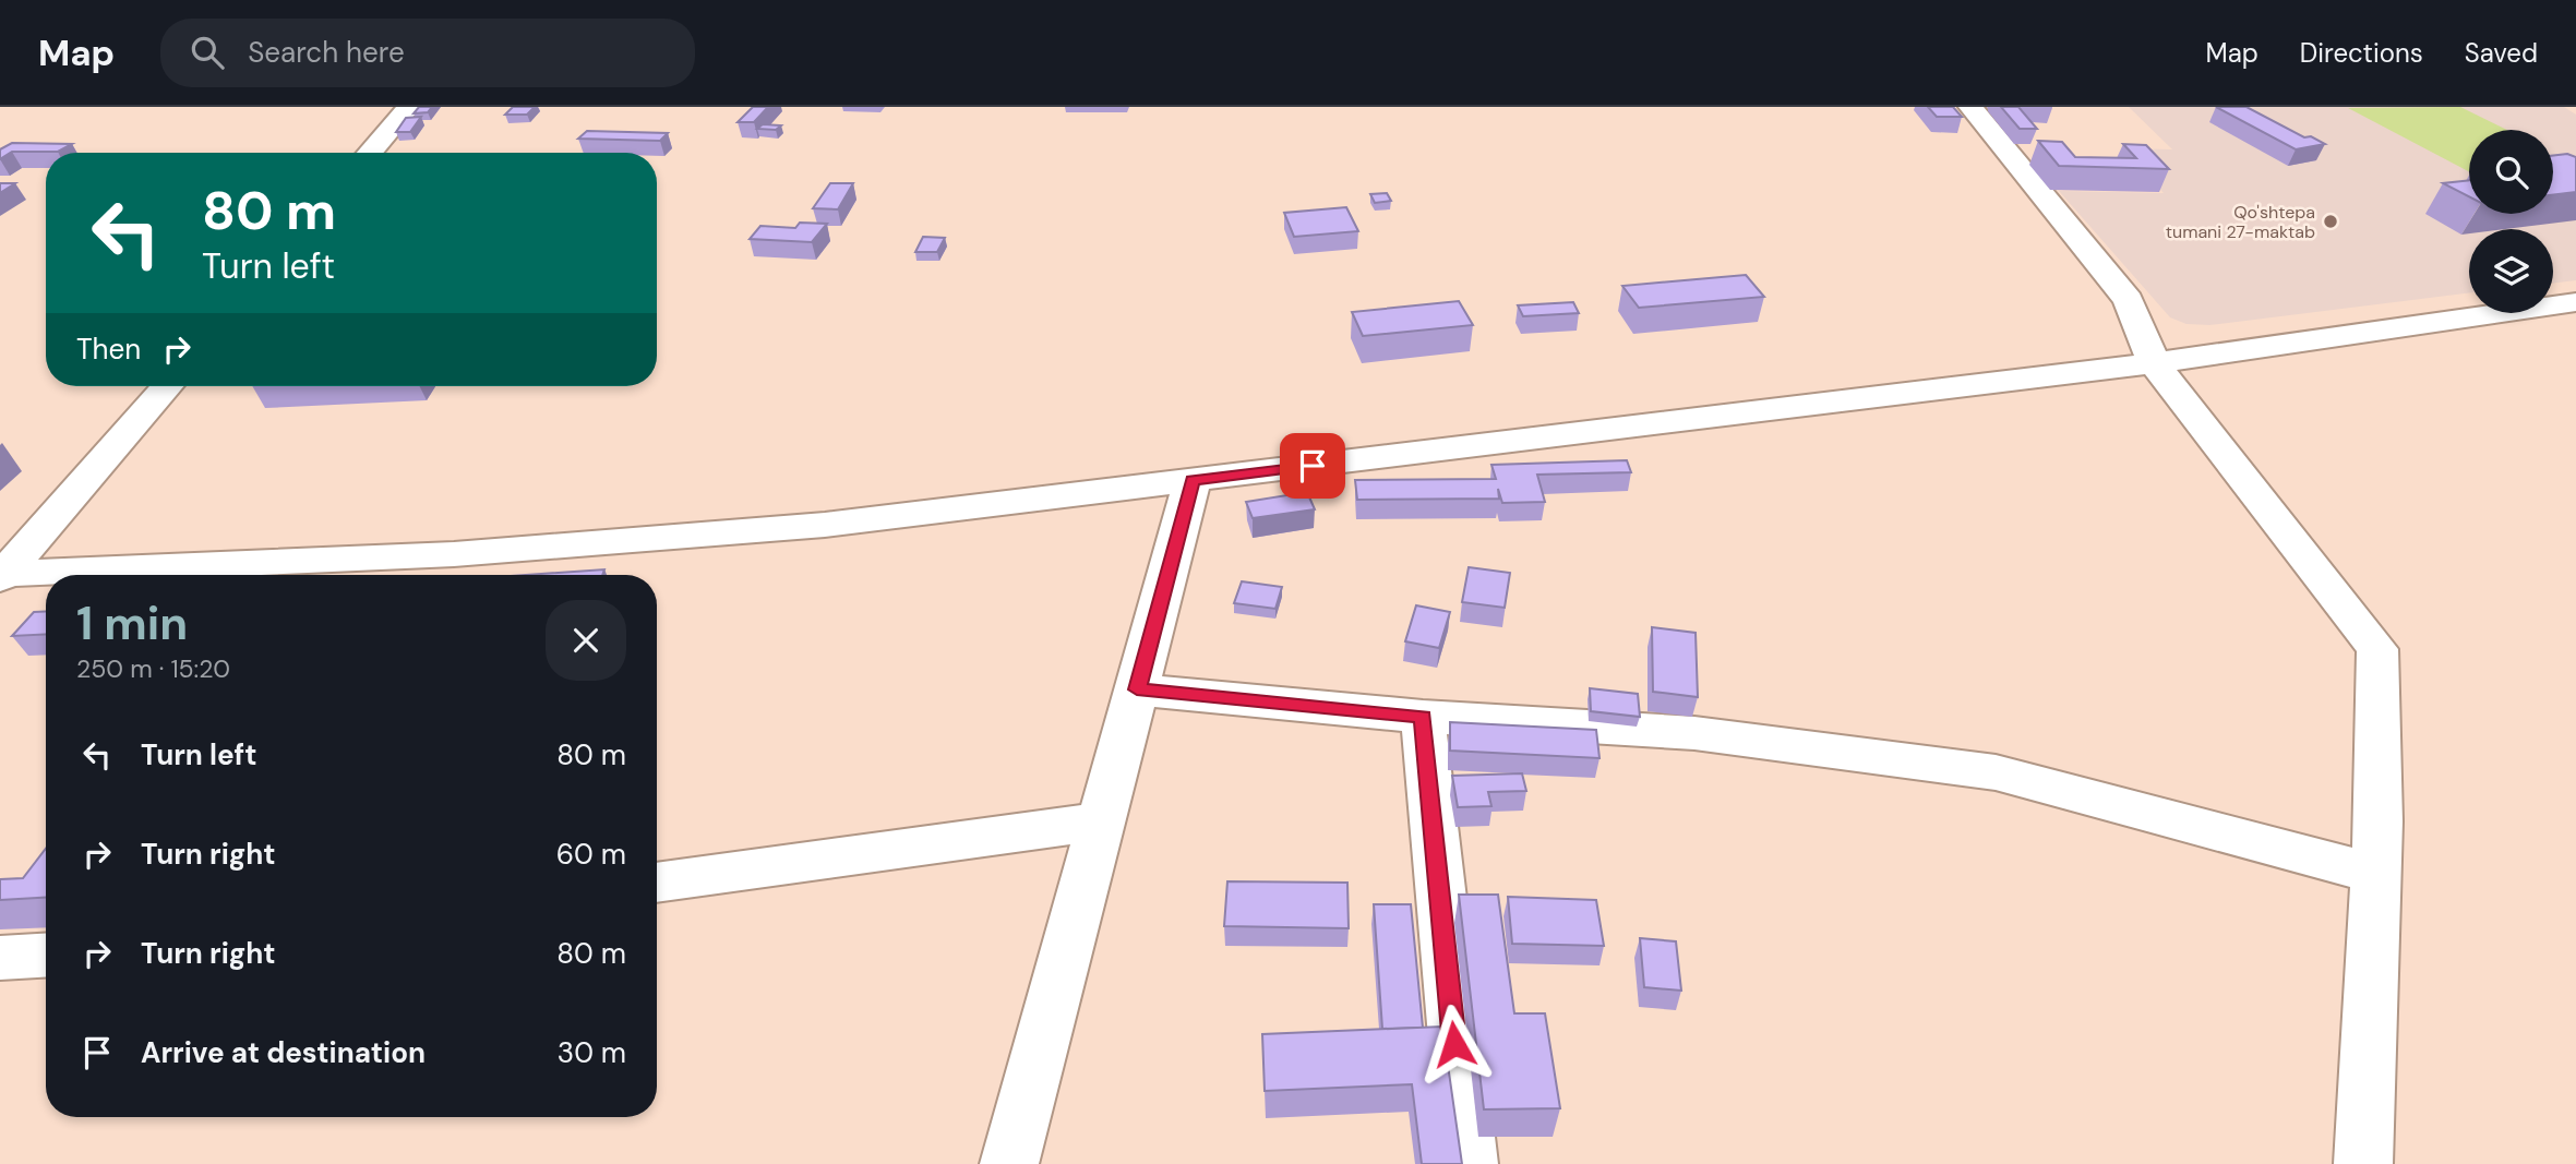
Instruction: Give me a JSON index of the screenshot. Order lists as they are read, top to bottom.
{
  "places": ["Qo'shtepa tumani 27-maktab"],
  "page": {
    "header": "Map",
    "search": "Search here",
    "nav": ["Map", "Directions", "Saved"],
    "turn": ["80 m", "Turn left"],
    "then": "Then",
    "heading": ["1 min", "250 m · 15:20"],
    "list": [
      {
        "name": "Turn left",
        "value": "80 m"
      },
      {
        "name": "Turn right",
        "value": "60 m"
      },
      {
        "name": "Turn right",
        "value": "80 m"
      },
      {
        "name": "Arrive at destination",
        "value": "30 m"
      }
    ]
  }
}
